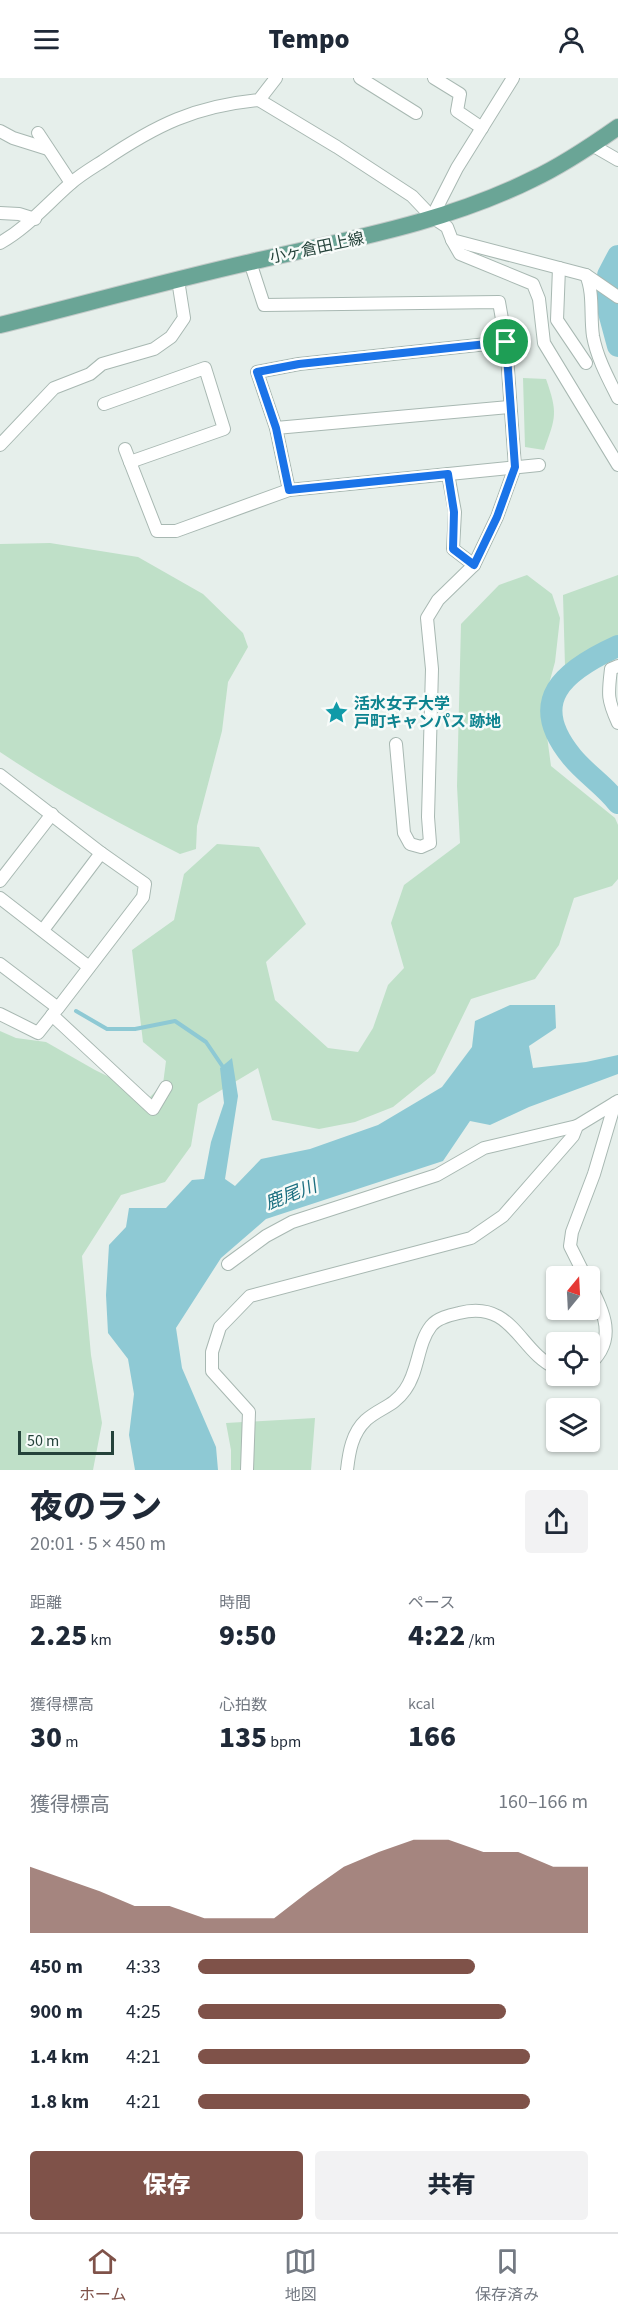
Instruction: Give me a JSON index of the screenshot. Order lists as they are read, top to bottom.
{
  "streets": {
    "main road": ["小ヶ倉田上線"]
  },
  "water": ["鹿尾川"],
  "places": {
    "place": ["活水女子大学 戸町キャンパス 跡地"]
  },
  "scale_bar": "50 m",
  "north": "top",
  "page": {
    "header": "Tempo",
    "scale": "50 m",
    "heading": ["夜のラン", "20:01 · 5 × 450 m"],
    "stats": [
      ["距離", "2.25 km"],
      ["時間", "9:50"],
      ["ペース", "4:22 /km"],
      ["獲得標高", "30 m"],
      ["心拍数", "135 bpm"],
      ["kcal", "166"]
    ],
    "chart": ["獲得標高", "160–166 m"],
    "list": [
      {
        "name": "450 m",
        "note": "4:33"
      },
      {
        "name": "900 m",
        "note": "4:25"
      },
      {
        "name": "1.4 km",
        "note": "4:21"
      },
      {
        "name": "1.8 km",
        "note": "4:21"
      }
    ],
    "buttons": ["保存", "共有"],
    "tabs": ["ホーム", "地図", "保存済み"]
  }
}
